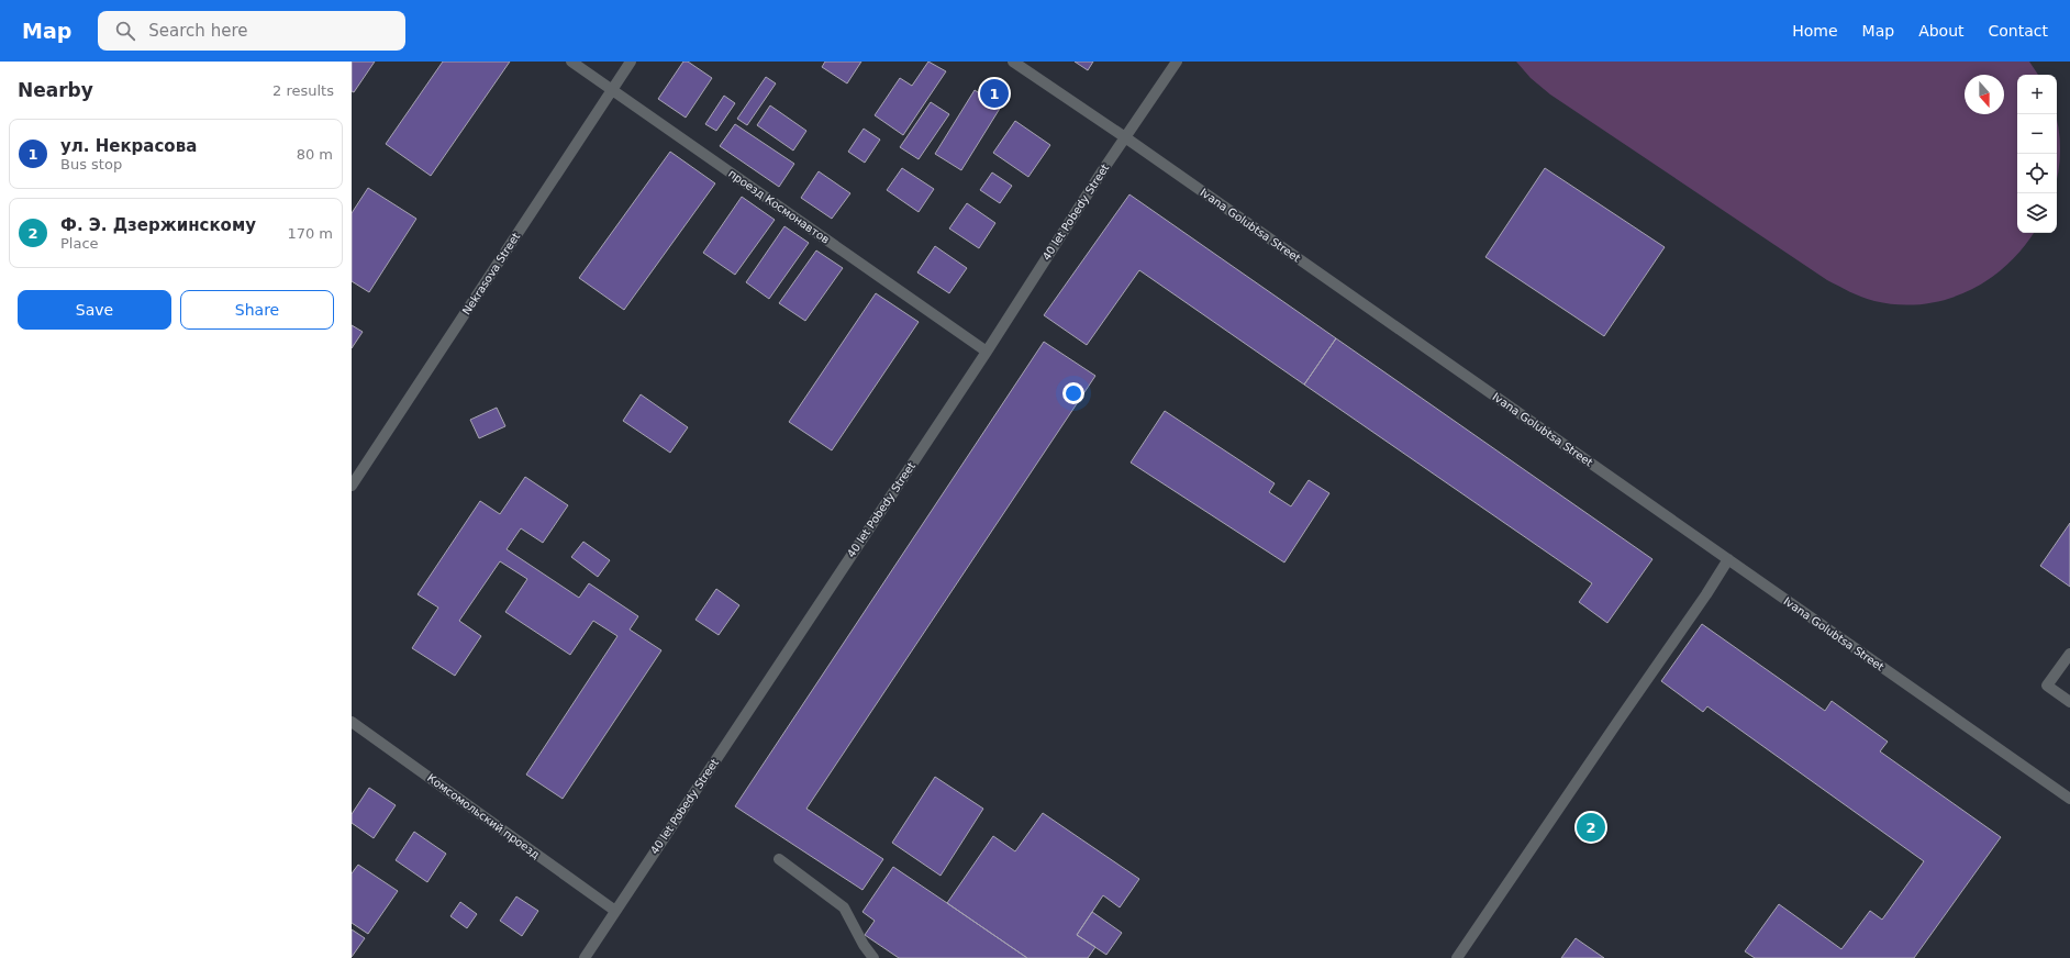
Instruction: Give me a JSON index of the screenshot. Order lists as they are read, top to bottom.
{
  "streets": {
    "street": [
      "проезд Космонавтов",
      "40 let Pobedy Street",
      "Ivana Golubtsa Street",
      "Nekrasova Street",
      "Комсомольский проезд"
    ]
  },
  "crossings": [
    ["проезд Космонавтов", "40 let Pobedy Street"],
    ["проезд Космонавтов", "Nekrasova Street"],
    ["40 let Pobedy Street", "Ivana Golubtsa Street"],
    ["40 let Pobedy Street", "Комсомольский проезд"]
  ],
  "north": "bottom",
  "page": {
    "header": "Map",
    "search": "Search here",
    "nav": [
      "Home",
      "Map",
      "About",
      "Contact"
    ],
    "heading": ["Nearby", "2 results"],
    "map_buttons": ["+", "−"],
    "pins": ["1", "2"],
    "list": [
      {
        "mark": "1",
        "name": "ул. Некрасова",
        "note": "Bus stop",
        "value": "80 m"
      },
      {
        "mark": "2",
        "name": "Ф. Э. Дзержинскому",
        "note": "Place",
        "value": "170 m"
      }
    ],
    "buttons": ["Save", "Share"]
  }
}
